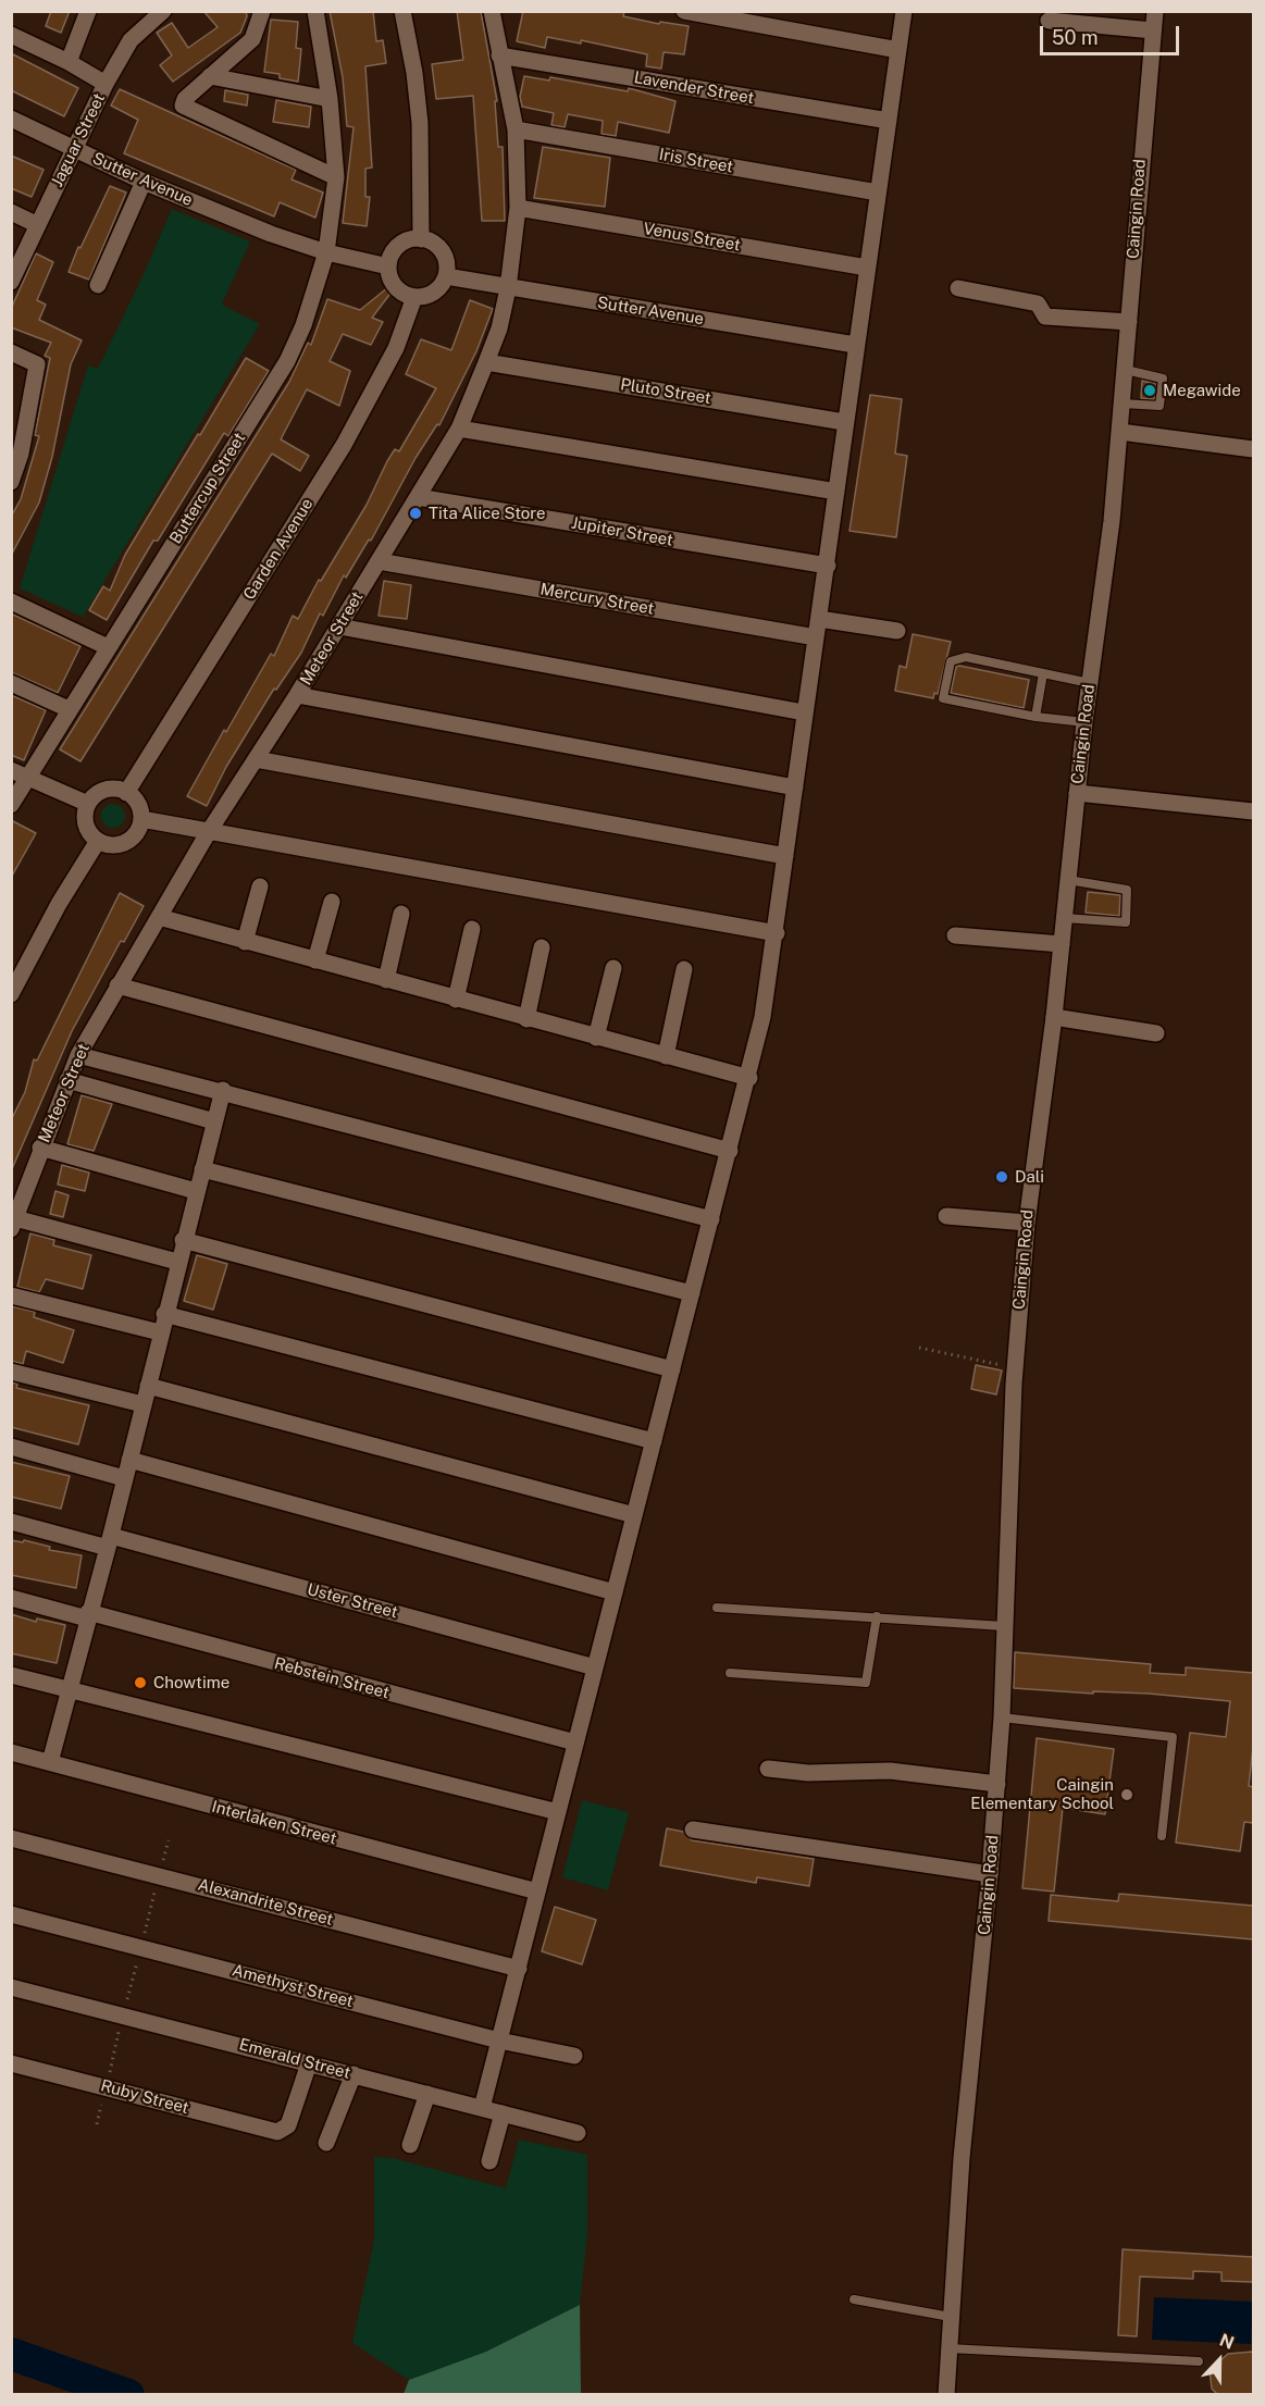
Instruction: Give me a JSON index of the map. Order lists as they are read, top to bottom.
{
  "streets": {
    "street": [
      "Lavender Street",
      "Jaguar Street",
      "Iris Street",
      "Sutter Avenue",
      "Caingin Road",
      "Venus Street",
      "Pluto Street",
      "Buttercup Street",
      "Jupiter Street",
      "Garden Avenue",
      "Mercury Street",
      "Meteor Street",
      "Uster Street",
      "Rebstein Street",
      "Interlaken Street",
      "Alexandrite Street",
      "Amethyst Street",
      "Emerald Street",
      "Ruby Street"
    ]
  },
  "crossings": [
    ["Lavender Street", "Meteor Street"],
    ["Jaguar Street", "Sutter Avenue"],
    ["Iris Street", "Meteor Street"],
    ["Sutter Avenue", "Buttercup Street"],
    ["Sutter Avenue", "Garden Avenue"],
    ["Sutter Avenue", "Meteor Street"],
    ["Venus Street", "Meteor Street"],
    ["Pluto Street", "Meteor Street"],
    ["Jupiter Street", "Meteor Street"],
    ["Mercury Street", "Meteor Street"],
    ["Emerald Street", "Ruby Street"]
  ],
  "places": [
    "Megawide",
    "Tita Alice Store",
    "Dali",
    "Chowtime",
    "Caingin Elementary School"
  ],
  "scale_bar": "50 m",
  "north": "top"
}
